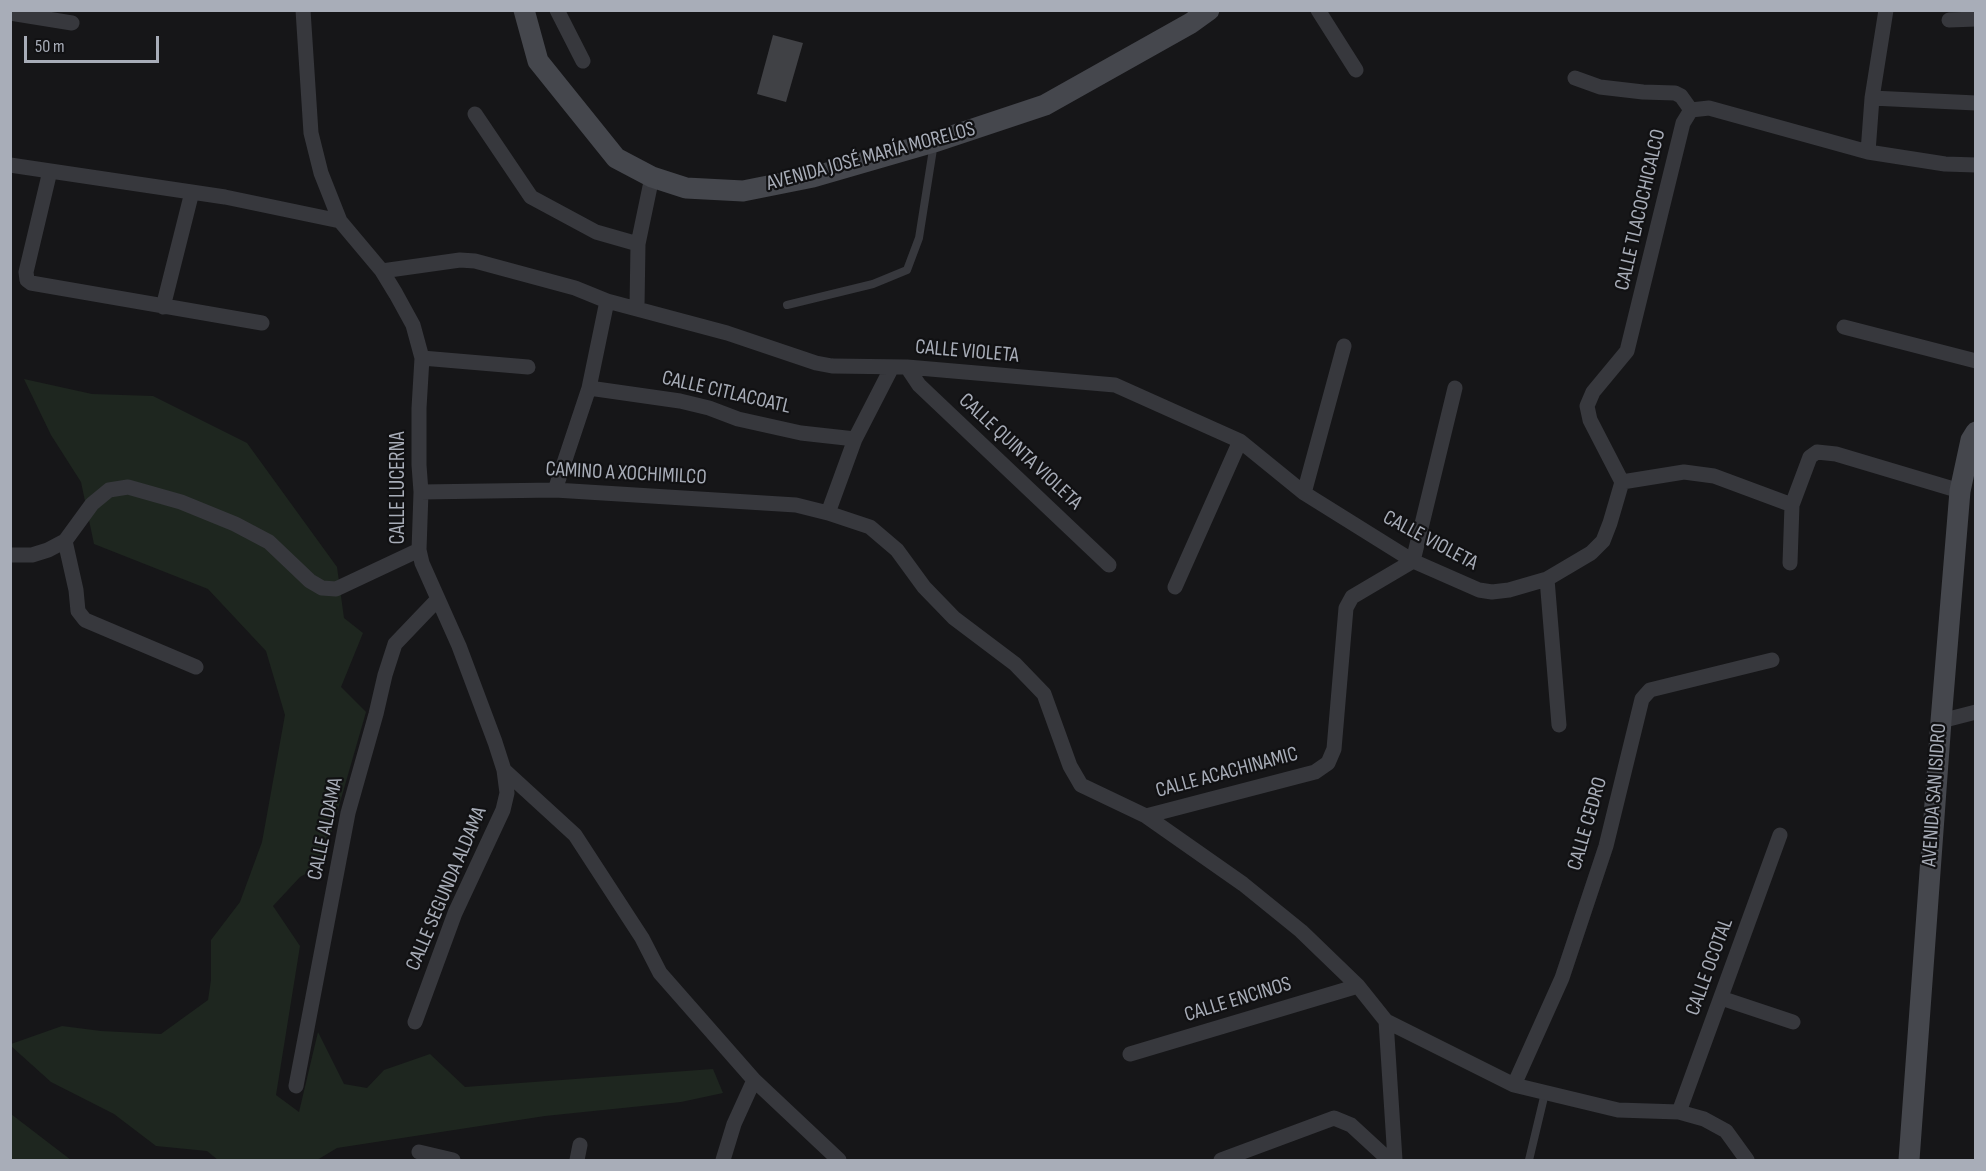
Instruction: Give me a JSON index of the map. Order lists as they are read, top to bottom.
{
  "streets": {
    "main road": ["AVENIDA JOSÉ MARÍA MORELOS", "AVENIDA SAN ISIDRO"],
    "street": [
      "CALLE TLACOCHICALCO",
      "CALLE VIOLETA",
      "CALLE CITLACOATL",
      "CALLE QUINTA VIOLETA",
      "CAMINO A XOCHIMILCO",
      "CALLE LUCERNA",
      "CALLE ACACHINAMIC",
      "CALLE CEDRO",
      "CALLE ALDAMA",
      "CALLE SEGUNDA ALDAMA",
      "CALLE OCOTAL",
      "CALLE ENCINOS"
    ]
  },
  "crossings": [
    ["CALLE TLACOCHICALCO", "CALLE VIOLETA"],
    ["CALLE VIOLETA", "CALLE CITLACOATL"],
    ["CALLE VIOLETA", "CALLE QUINTA VIOLETA"],
    ["CALLE VIOLETA", "CAMINO A XOCHIMILCO"],
    ["CALLE VIOLETA", "CALLE LUCERNA"],
    ["CALLE VIOLETA", "CALLE ACACHINAMIC"],
    ["CAMINO A XOCHIMILCO", "CALLE LUCERNA"],
    ["CAMINO A XOCHIMILCO", "CALLE ACACHINAMIC"],
    ["CAMINO A XOCHIMILCO", "CALLE ENCINOS"],
    ["CALLE LUCERNA", "CALLE ALDAMA"],
    ["CALLE LUCERNA", "CALLE SEGUNDA ALDAMA"]
  ],
  "scale_bar": "50 m"
}
